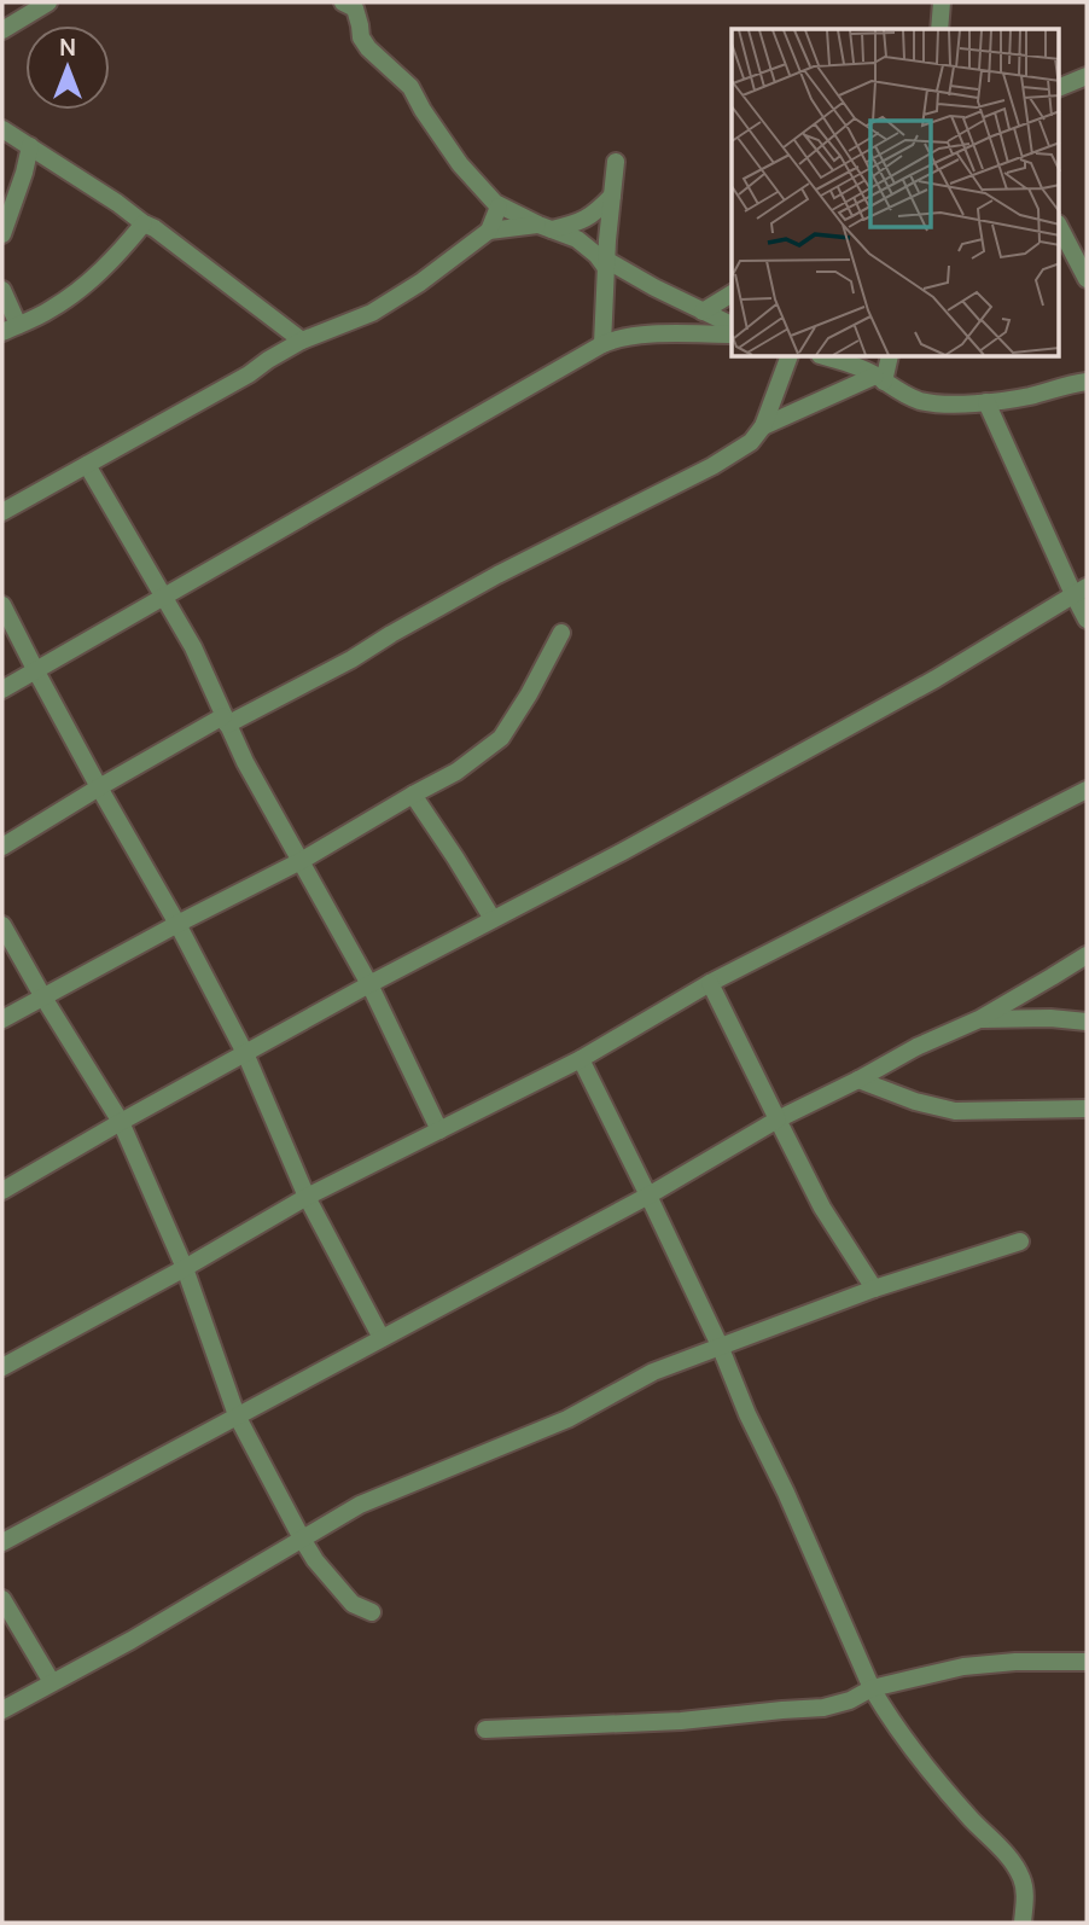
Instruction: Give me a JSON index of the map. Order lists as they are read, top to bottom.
{
  "north": "top"
}
